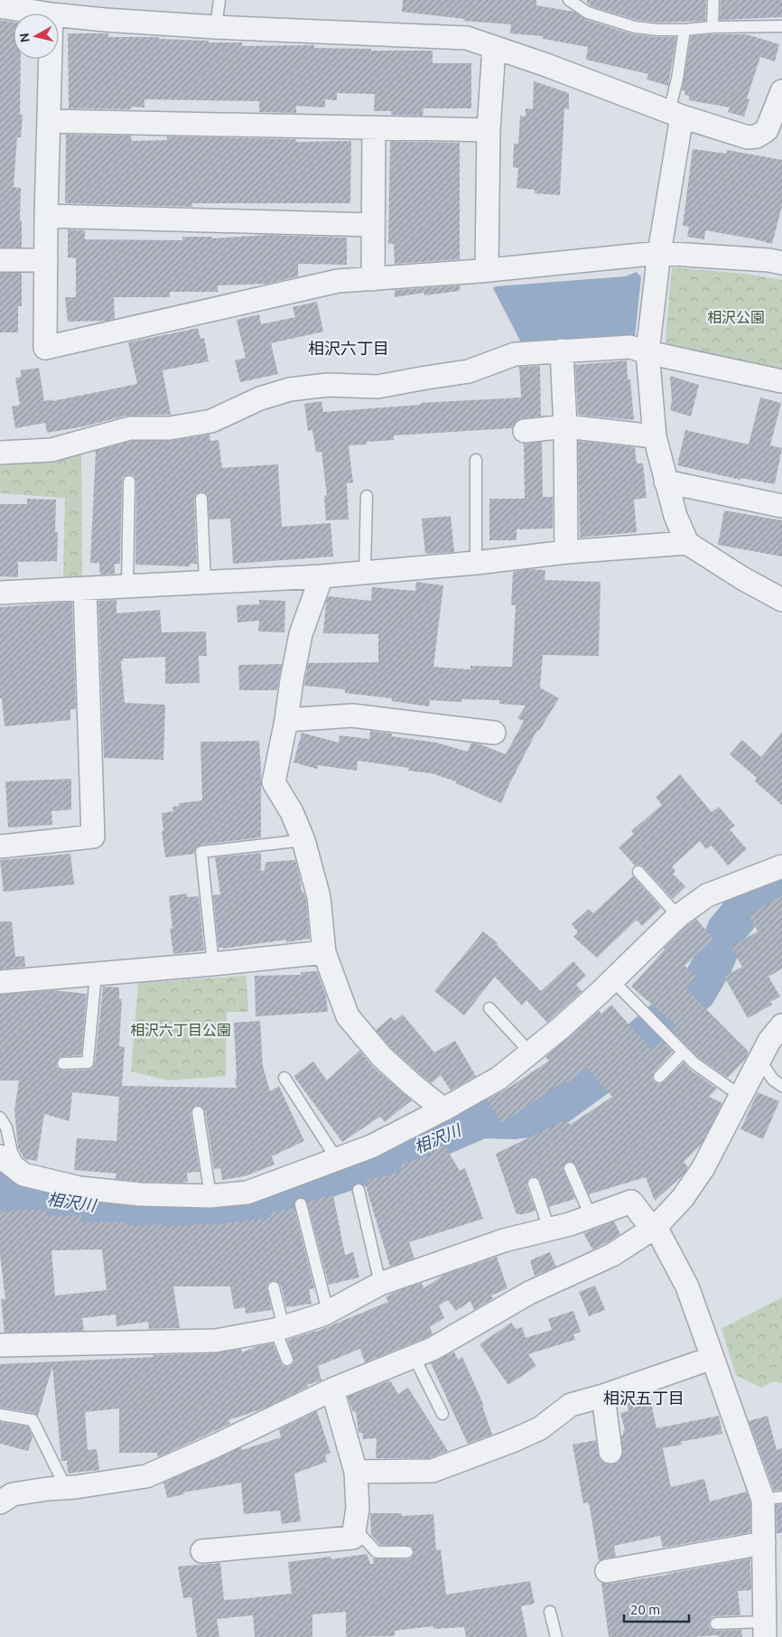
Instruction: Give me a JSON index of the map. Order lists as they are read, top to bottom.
{
  "districts": ["相沢六丁目", "相沢五丁目"],
  "water": ["相沢川"],
  "parks": ["相沢公園", "相沢六丁目公園"],
  "scale_bar": "20 m",
  "north": "left"
}
